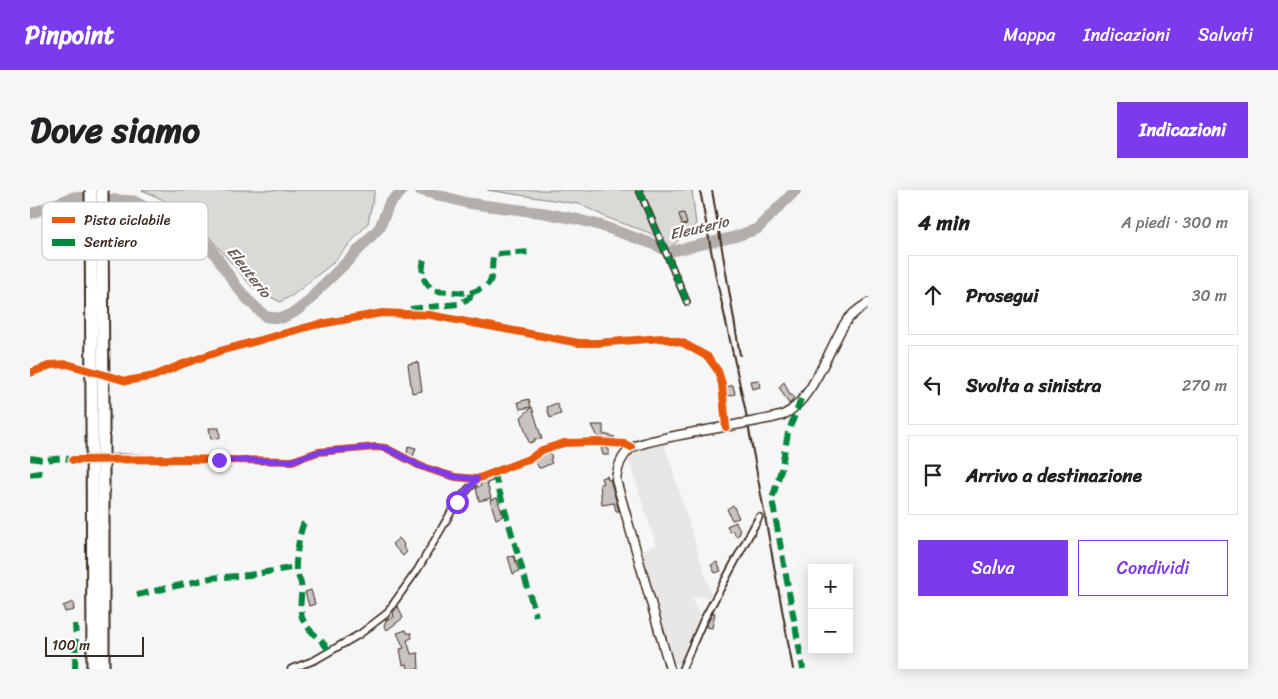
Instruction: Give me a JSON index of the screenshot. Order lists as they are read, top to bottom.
{
  "water": ["Eleuterio"],
  "legend": ["Pista ciclabile", "Sentiero"],
  "scale_bar": "100 m",
  "page": {
    "header": "Pinpoint",
    "nav": ["Mappa", "Indicazioni", "Salvati"],
    "title": "Dove siamo",
    "buttons": [
      "Indicazioni",
      ["Salva", "Condividi"]
    ],
    "heading": ["4 min", "A piedi · 300 m"],
    "list": [
      ["Prosegui", "30 m"],
      ["Svolta a sinistra", "270 m"],
      "Arrivo a destinazione"
    ],
    "map_buttons": ["+", "−"],
    "scale": "100 m"
  }
}
